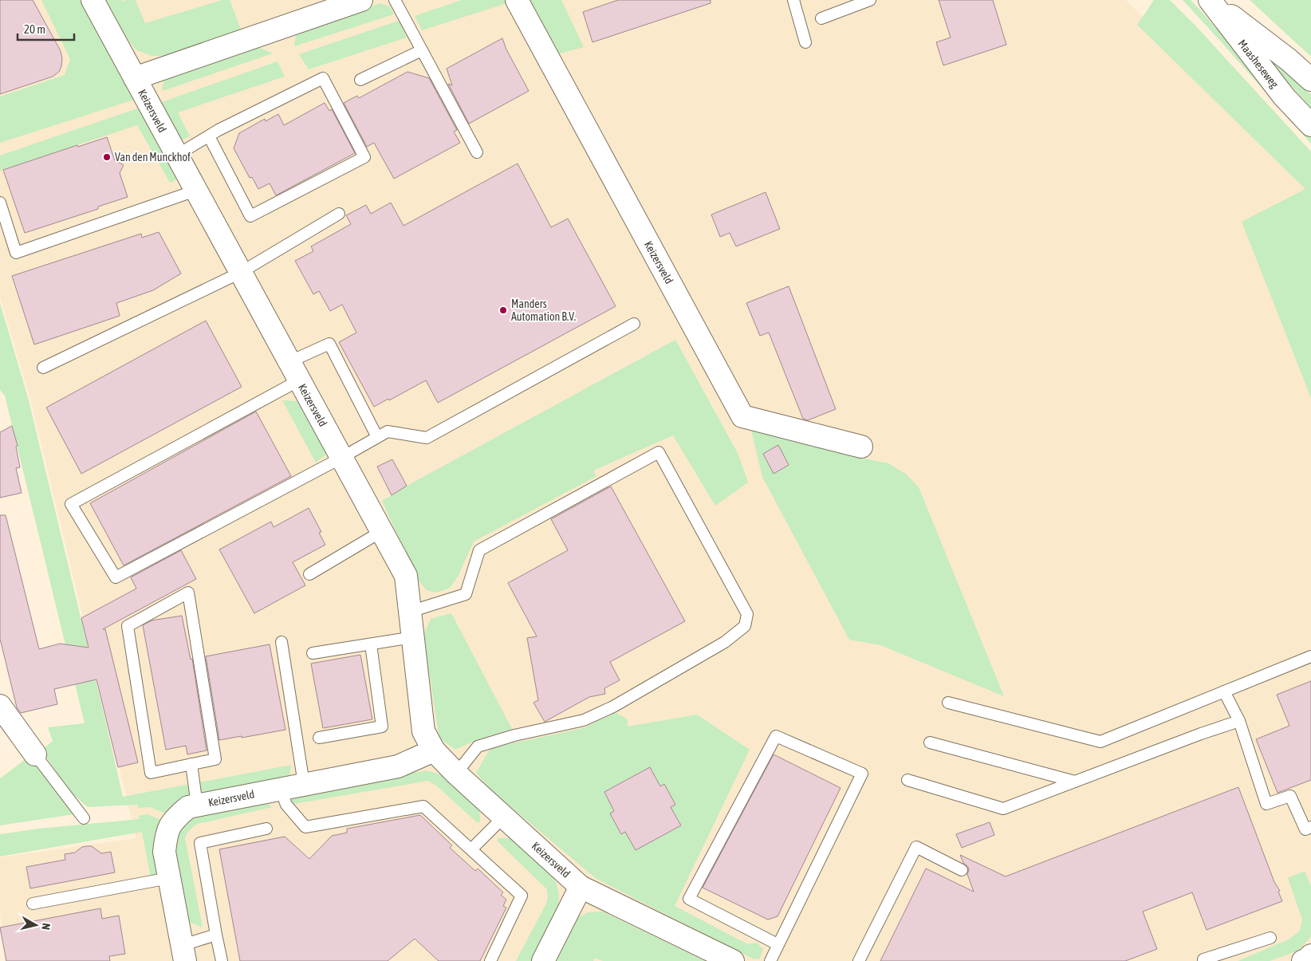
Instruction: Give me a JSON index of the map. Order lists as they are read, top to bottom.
{
  "streets": {
    "street": ["Maasheseweg", "Keizersveld"]
  },
  "places": ["Van den Munckhof", "Manders Automation B.V."],
  "scale_bar": "20 m",
  "north": "right"
}
